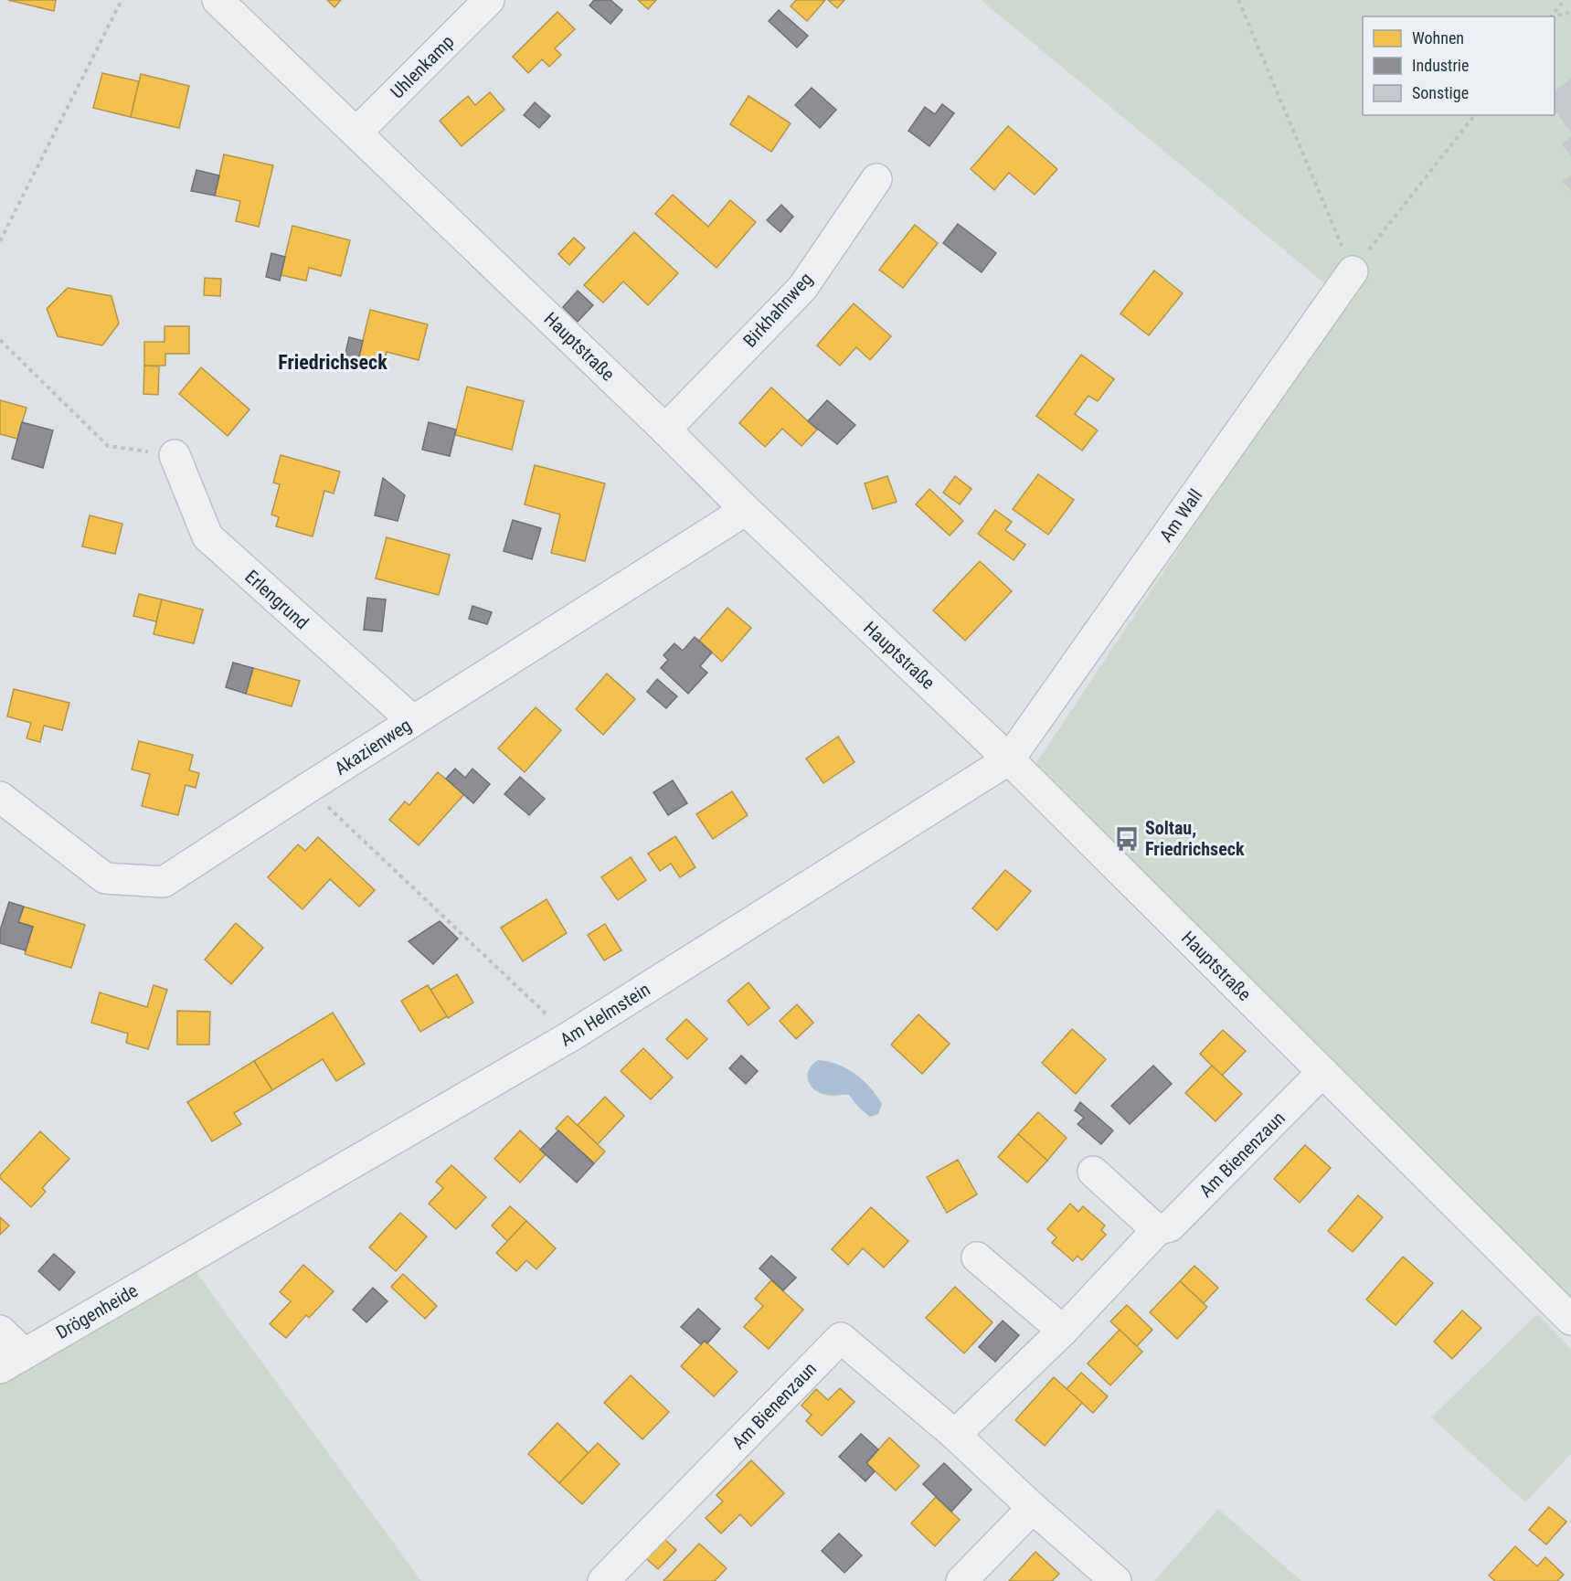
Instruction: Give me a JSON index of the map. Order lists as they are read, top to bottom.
{
  "streets": {
    "street": [
      "Uhlenkamp",
      "Birkhahnweg",
      "Hauptstraße",
      "Am Wall",
      "Erlengrund",
      "Akazienweg",
      "Am Helmstein",
      "Am Bienenzaun",
      "Drögenheide"
    ]
  },
  "crossings": [
    ["Uhlenkamp", "Hauptstraße"],
    ["Birkhahnweg", "Hauptstraße"],
    ["Hauptstraße", "Am Wall"],
    ["Hauptstraße", "Akazienweg"],
    ["Hauptstraße", "Am Helmstein"],
    ["Hauptstraße", "Am Bienenzaun"],
    ["Am Wall", "Am Helmstein"],
    ["Erlengrund", "Akazienweg"],
    ["Am Helmstein", "Drögenheide"]
  ],
  "districts": ["Friedrichseck"],
  "places": {
    "bus stop": ["Soltau, Friedrichseck"]
  },
  "legend": ["Wohnen", "Industrie", "Sonstige"]
}
